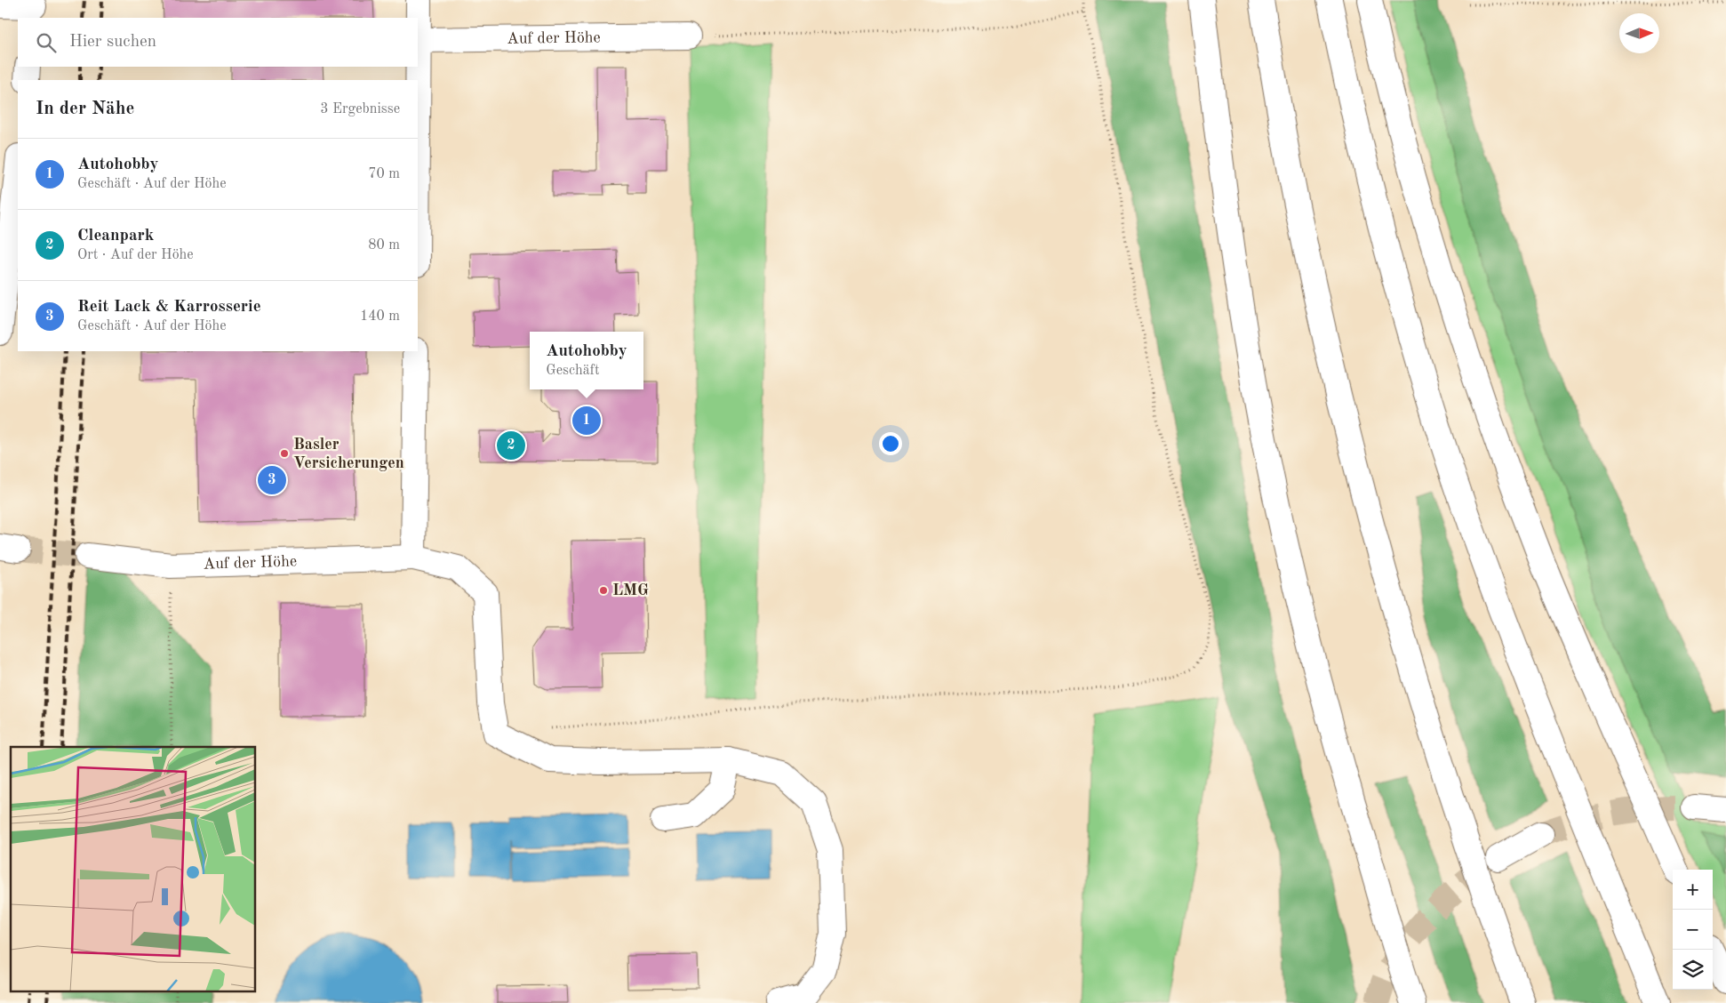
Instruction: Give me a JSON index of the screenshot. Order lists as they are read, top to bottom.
{
  "streets": {
    "main road": ["Auf der Höhe"]
  },
  "places": ["Basler Versicherungen", "LMG"],
  "north": "right",
  "page": {
    "search": "Hier suchen",
    "heading": ["In der Nähe", "3 Ergebnisse"],
    "list": [
      {
        "mark": "1",
        "name": "Autohobby",
        "note": "Geschäft · Auf der Höhe",
        "value": "70 m"
      },
      {
        "mark": "2",
        "name": "Cleanpark",
        "note": "Ort · Auf der Höhe",
        "value": "80 m"
      },
      {
        "mark": "3",
        "name": "Reit Lack & Karrosserie",
        "note": "Geschäft · Auf der Höhe",
        "value": "140 m"
      }
    ],
    "popup": ["Autohobby", "Geschäft"],
    "pins": ["1", "2", "3"],
    "map_buttons": ["+", "−"]
  }
}
